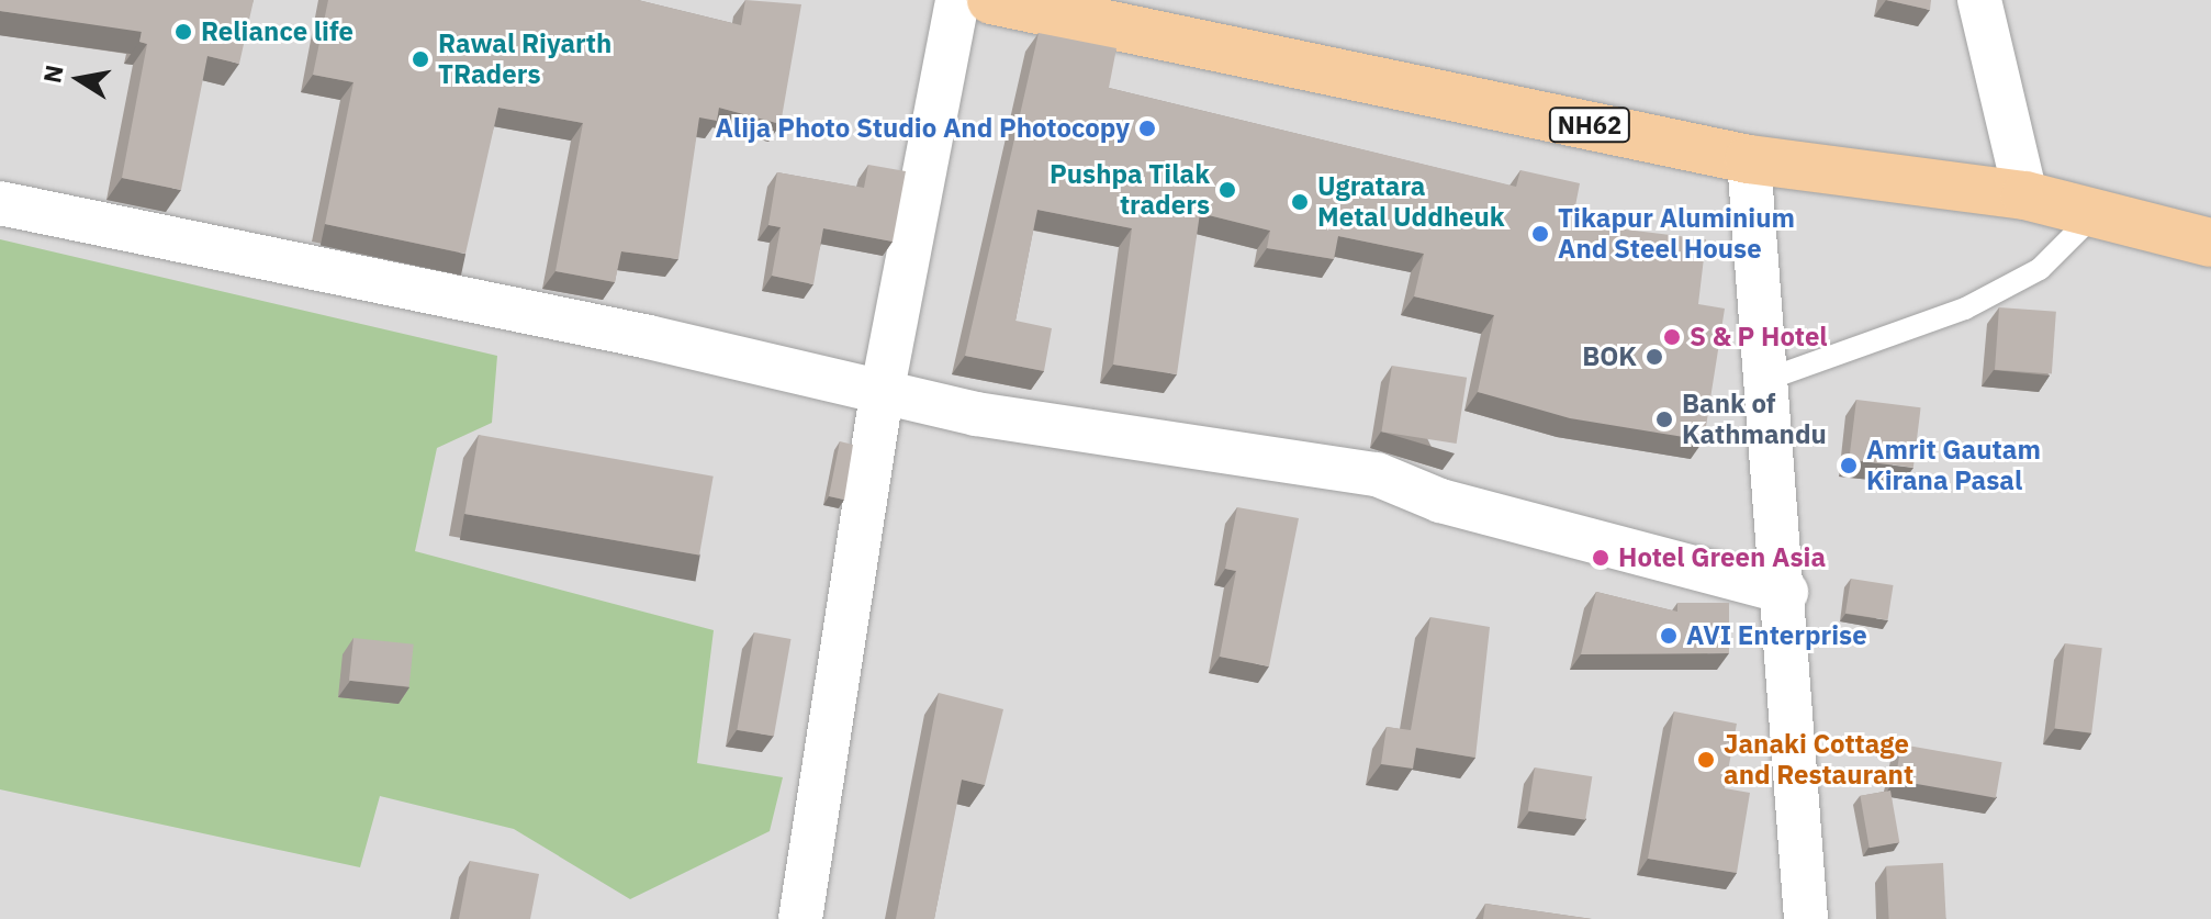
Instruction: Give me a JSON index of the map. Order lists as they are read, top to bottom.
{
  "streets": {
    "main road": ["NH62"]
  },
  "places": [
    "Reliance life",
    "Rawal Riyarth TRaders",
    "Alija Photo Studio And Photocopy",
    "Pushpa Tilak traders",
    "Ugratara Metal Uddheuk",
    "Tikapur Aluminium And Steel House",
    "S & P Hotel",
    "BOK",
    "Bank of Kathmandu",
    "Amrit Gautam Kirana Pasal",
    "Hotel Green Asia",
    "AVI Enterprise",
    "Janaki Cottage and Restaurant"
  ],
  "north": "left"
}
